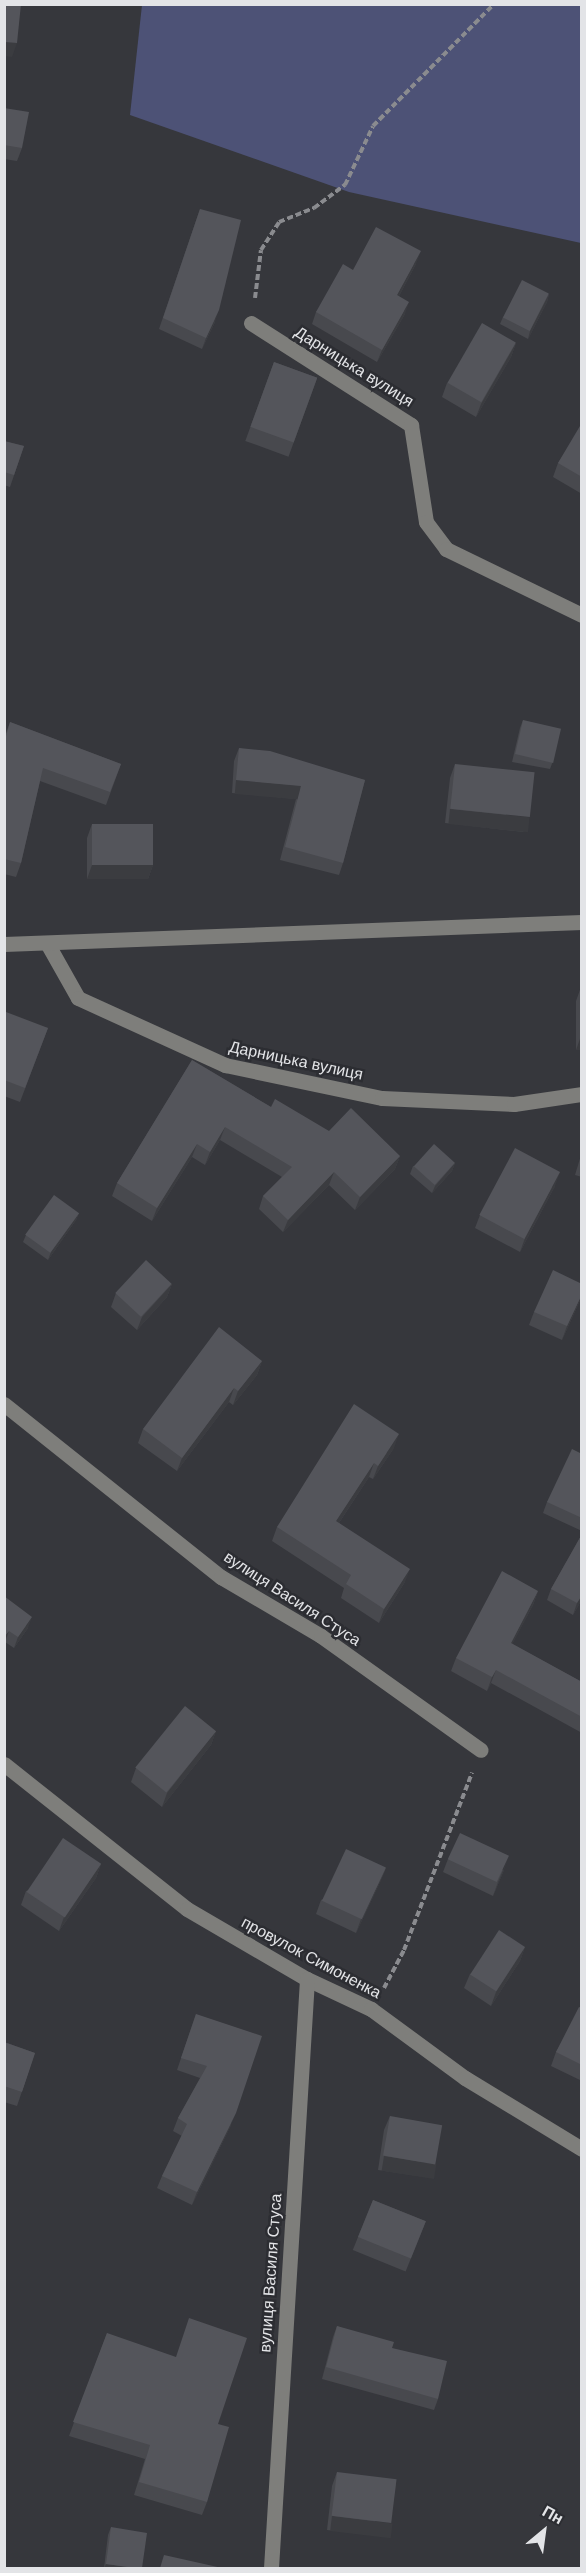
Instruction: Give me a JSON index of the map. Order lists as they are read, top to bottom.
{
  "streets": {
    "street": ["Дарницька вулиця", "вулиця Василя Стуса", "провулок Симоненка"]
  },
  "crossings": [
    ["вулиця Василя Стуса", "провулок Симоненка"]
  ],
  "north": "top right"
}
